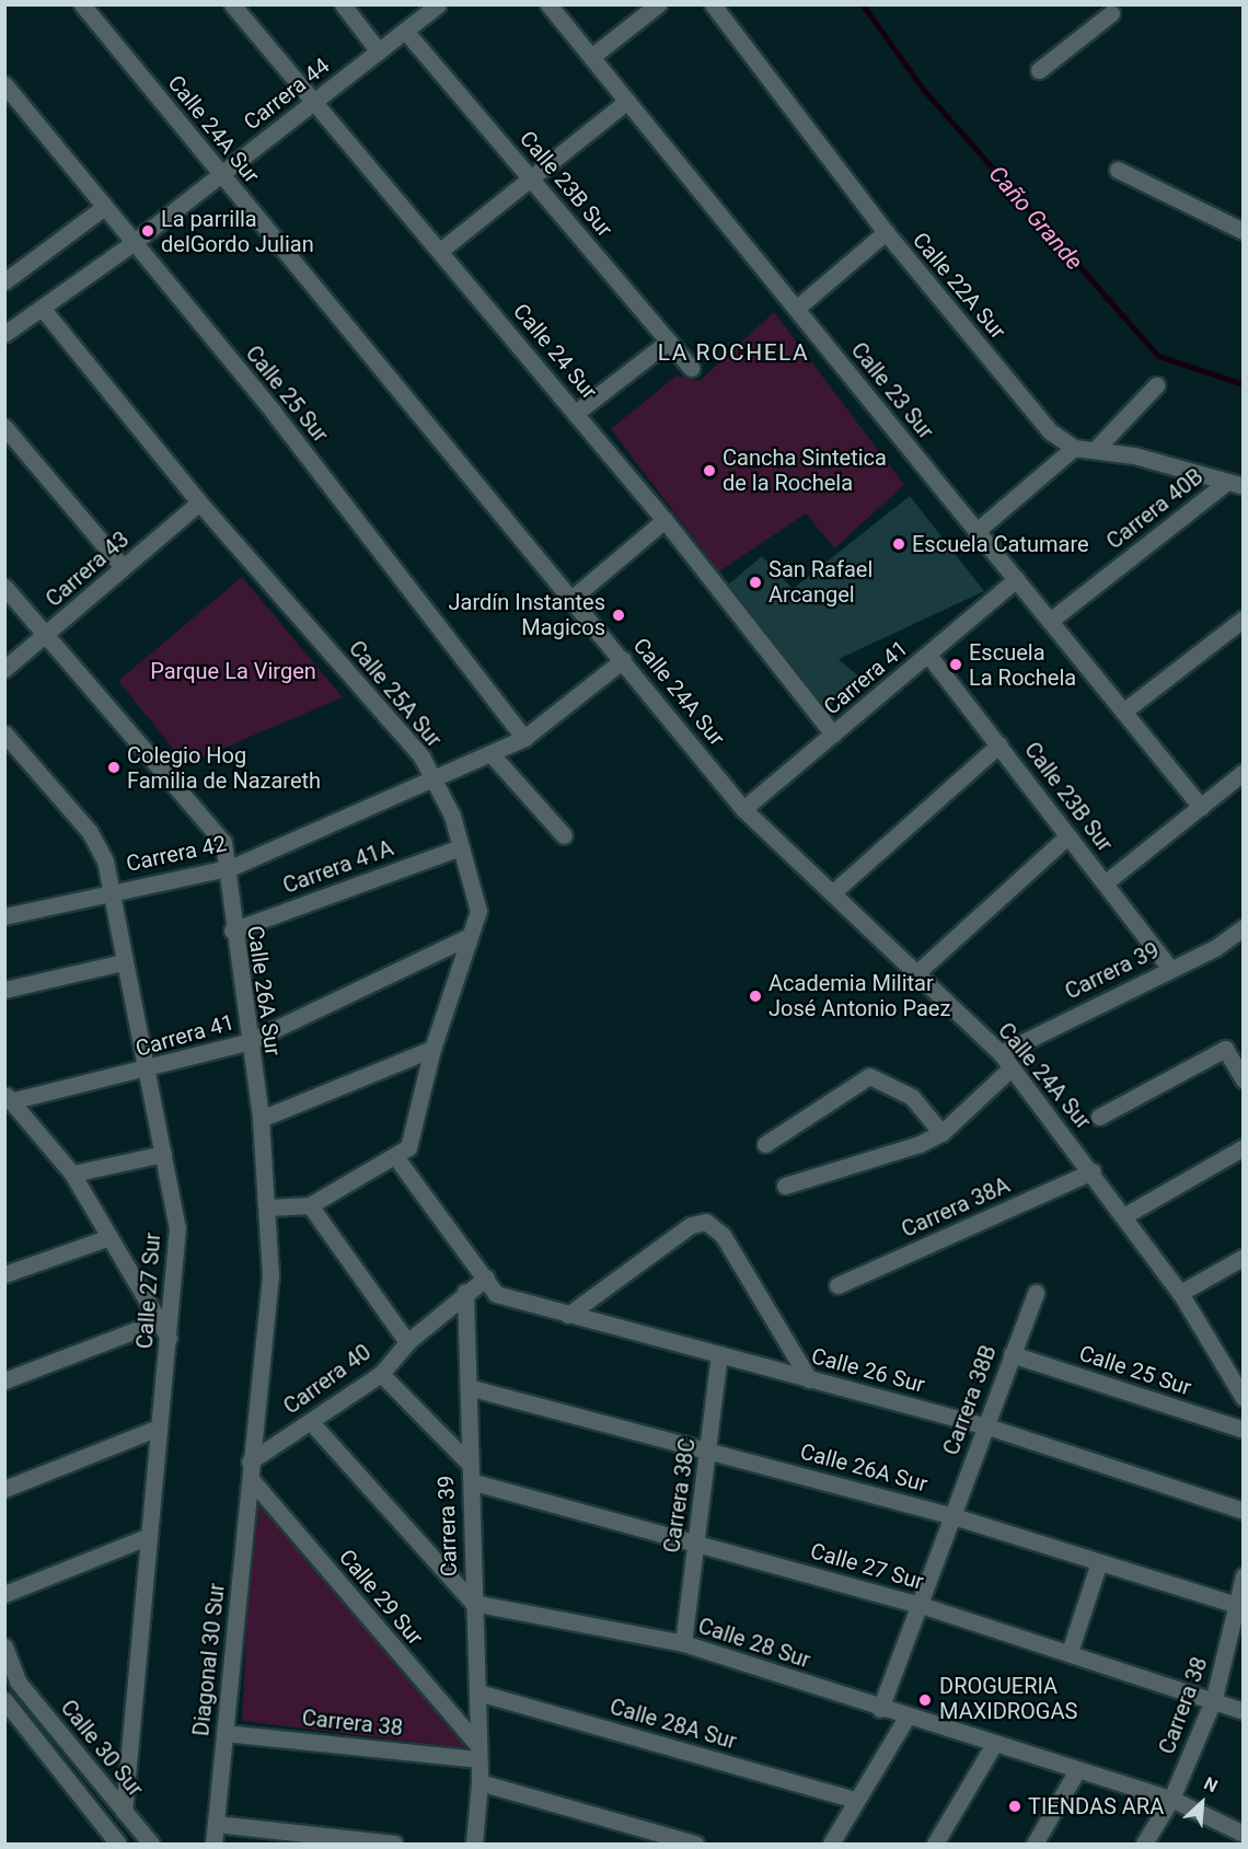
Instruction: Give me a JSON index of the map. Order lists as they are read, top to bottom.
{
  "streets": {
    "street": [
      "Carrera 44",
      "Calle 24A Sur",
      "Calle 23B Sur",
      "Calle 22A Sur",
      "Calle 24 Sur",
      "Calle 23 Sur",
      "Calle 25 Sur",
      "Carrera 40B",
      "Carrera 43",
      "Carrera 41",
      "Calle 25A Sur",
      "Carrera 42",
      "Carrera 41A",
      "Carrera 39",
      "Calle 26A Sur",
      "Carrera 38A",
      "Calle 27 Sur",
      "Calle 26 Sur",
      "Carrera 40",
      "Carrera 38B",
      "Carrera 38C",
      "Calle 29 Sur",
      "Calle 28 Sur",
      "Diagonal 30 Sur",
      "Carrera 38",
      "Calle 28A Sur",
      "Calle 30 Sur"
    ]
  },
  "crossings": [
    ["Carrera 44", "Calle 24A Sur"],
    ["Carrera 44", "Calle 23B Sur"],
    ["Carrera 44", "Calle 24 Sur"],
    ["Carrera 44", "Calle 25 Sur"],
    ["Carrera 44", "Calle 25A Sur"],
    ["Calle 24A Sur", "Carrera 41"],
    ["Calle 24A Sur", "Carrera 42"],
    ["Calle 24A Sur", "Carrera 39"],
    ["Calle 24A Sur", "Carrera 38A"],
    ["Calle 23B Sur", "Carrera 41"],
    ["Calle 23B Sur", "Carrera 39"],
    ["Calle 24 Sur", "Carrera 41"],
    ["Calle 23 Sur", "Carrera 40B"],
    ["Calle 23 Sur", "Carrera 41"],
    ["Calle 25 Sur", "Carrera 42"],
    ["Calle 25 Sur", "Carrera 38B"],
    ["Carrera 43", "Calle 25A Sur"],
    ["Carrera 43", "Calle 26A Sur"],
    ["Carrera 41", "Calle 25A Sur"],
    ["Carrera 41", "Calle 26A Sur"],
    ["Carrera 41", "Calle 27 Sur"],
    ["Calle 25A Sur", "Carrera 42"],
    ["Calle 25A Sur", "Carrera 41A"],
    ["Carrera 42", "Calle 26A Sur"],
    ["Carrera 42", "Calle 27 Sur"],
    ["Carrera 41A", "Calle 26A Sur"],
    ["Carrera 39", "Calle 26A Sur"],
    ["Carrera 39", "Calle 27 Sur"],
    ["Carrera 39", "Carrera 40"],
    ["Carrera 39", "Calle 29 Sur"],
    ["Carrera 39", "Calle 28 Sur"],
    ["Carrera 39", "Carrera 38"],
    ["Carrera 39", "Calle 28A Sur"],
    ["Calle 26A Sur", "Carrera 40"],
    ["Calle 26A Sur", "Carrera 38B"],
    ["Calle 26A Sur", "Carrera 38C"],
    ["Calle 26A Sur", "Calle 29 Sur"],
    ["Calle 26A Sur", "Diagonal 30 Sur"],
    ["Calle 26A Sur", "Carrera 38"],
    ["Calle 27 Sur", "Carrera 38B"],
    ["Calle 27 Sur", "Carrera 38C"],
    ["Calle 27 Sur", "Carrera 38"],
    ["Calle 27 Sur", "Calle 30 Sur"],
    ["Calle 26 Sur", "Carrera 40"],
    ["Calle 26 Sur", "Carrera 38B"],
    ["Calle 26 Sur", "Carrera 38C"],
    ["Carrera 38B", "Calle 28 Sur"],
    ["Carrera 38C", "Calle 28 Sur"],
    ["Calle 29 Sur", "Diagonal 30 Sur"],
    ["Calle 29 Sur", "Carrera 38"],
    ["Calle 28 Sur", "Carrera 38"],
    ["Diagonal 30 Sur", "Carrera 38"]
  ],
  "districts": ["LA ROCHELA"],
  "water": ["Caño Grande"],
  "parks": ["Parque La Virgen"],
  "places": [
    "La parrilla delGordo Julian",
    "Cancha Sintetica de la Rochela",
    "Escuela Catumare",
    "San Rafael Arcangel",
    "Jardín Instantes Magicos",
    "Escuela La Rochela",
    "Colegio Hog Familia de Nazareth",
    "Academia Militar José Antonio Paez",
    "DROGUERIA MAXIDROGAS",
    "TIENDAS ARA"
  ],
  "north": "top right"
}
